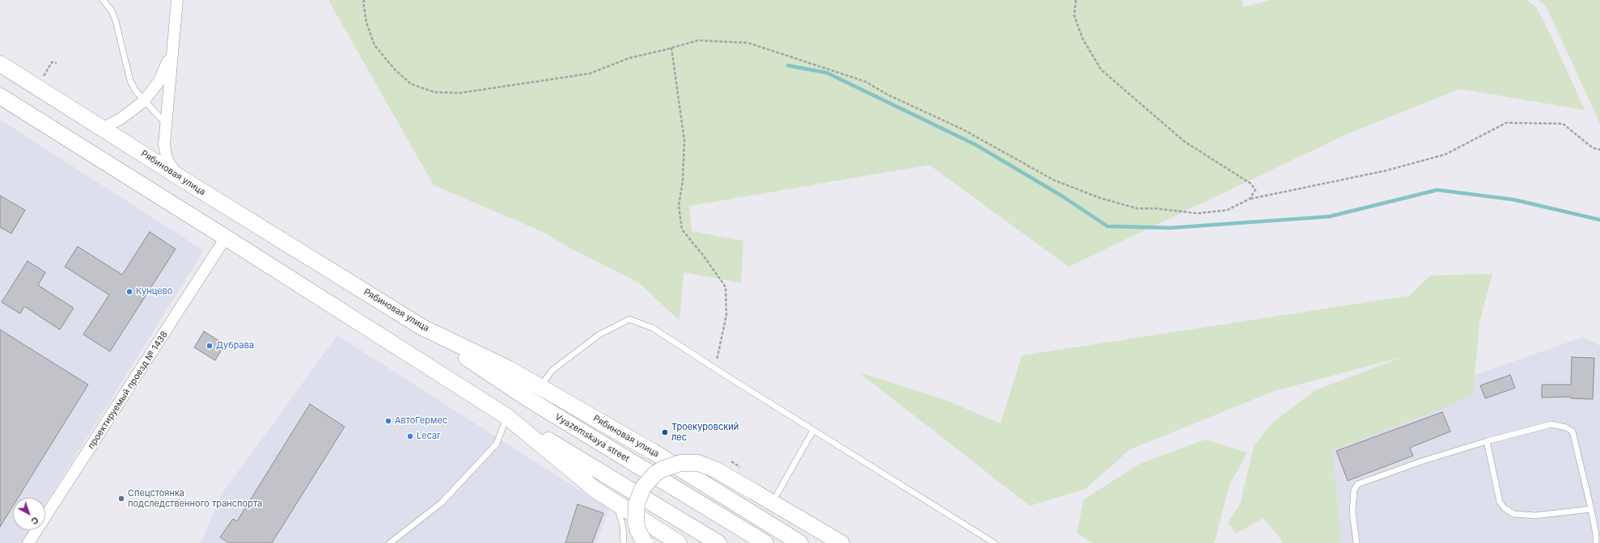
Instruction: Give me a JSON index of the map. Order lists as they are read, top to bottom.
{
  "streets": {
    "main road": ["Рябиновая улица", "Vyazemskaya street"],
    "street": ["проектируемый проезд № 1438"]
  },
  "crossings": [
    ["Рябиновая улица", "Vyazemskaya street"]
  ],
  "places": [
    "Кунцево",
    "Дубрава",
    "АвтоГермес",
    "Троекуровский лес",
    "Lecar",
    "Спецстоянка подследственного транспорта"
  ],
  "north": "bottom right"
}
